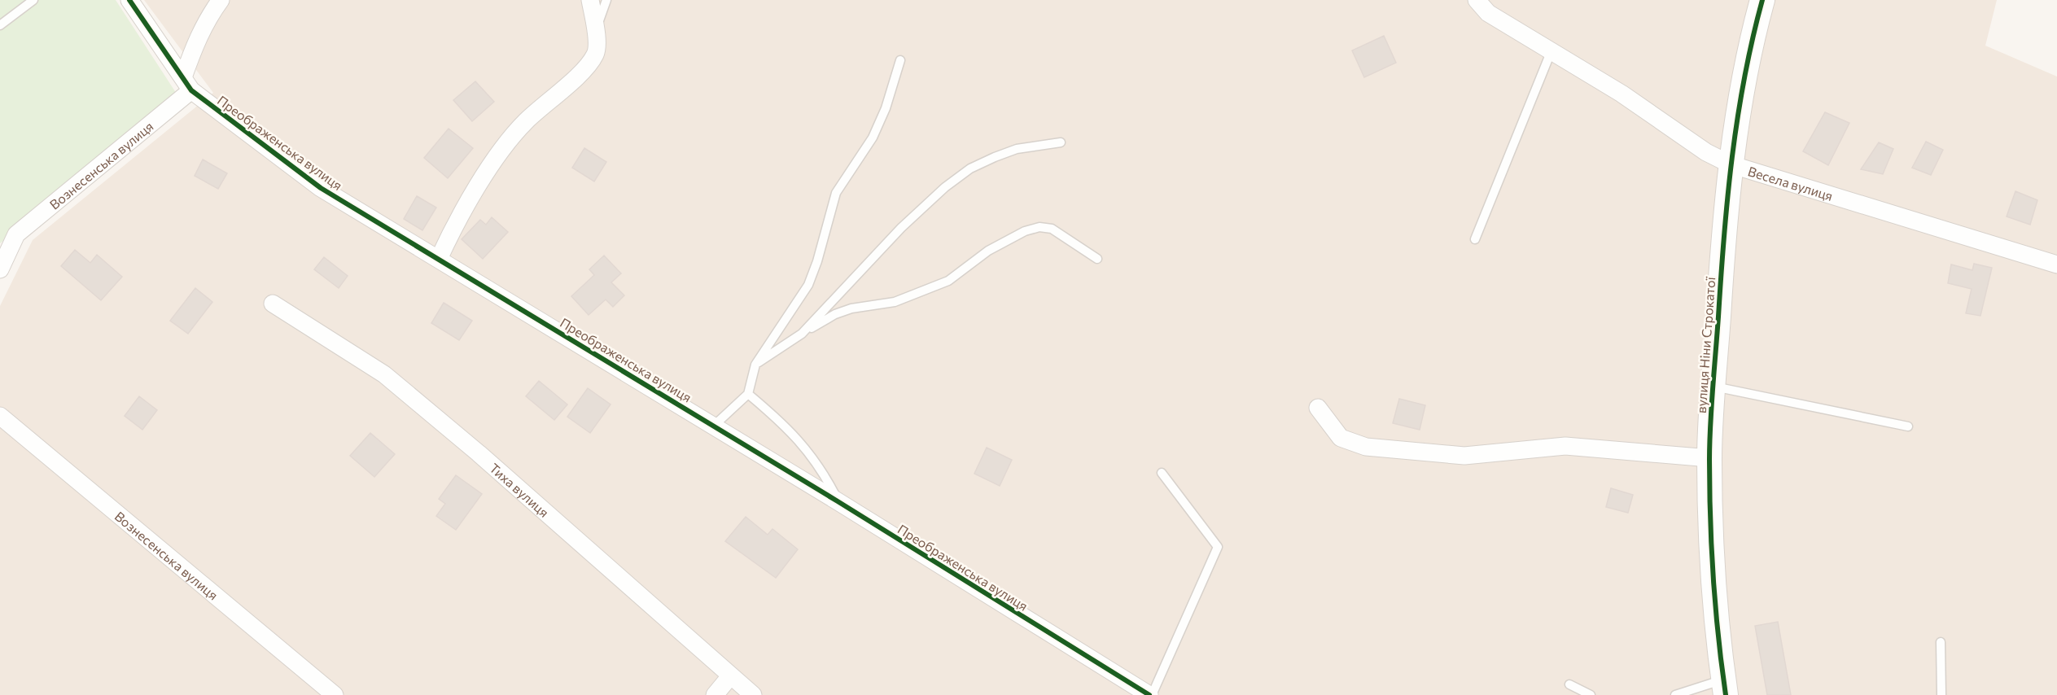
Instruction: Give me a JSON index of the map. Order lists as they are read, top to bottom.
{
  "streets": {
    "street": [
      "Преображенська вулиця",
      "Вознесенська вулиця",
      "Весела вулиця",
      "вулиця Ніни Строкатої",
      "Тиха вулиця"
    ]
  },
  "crossings": [
    ["Преображенська вулиця", "Вознесенська вулиця"],
    ["Весела вулиця", "вулиця Ніни Строкатої"]
  ]
}
